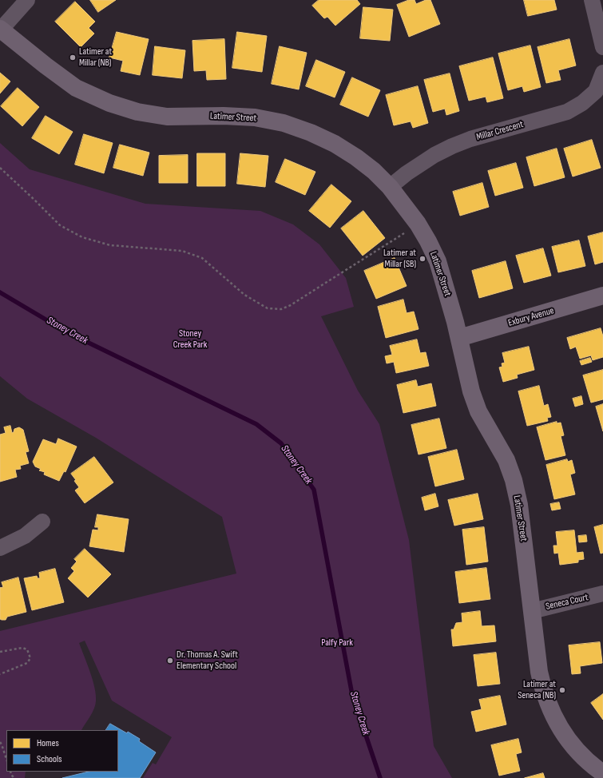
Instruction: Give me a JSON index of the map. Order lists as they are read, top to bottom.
{
  "streets": {
    "street": [
      "Latimer Street",
      "Millar Crescent",
      "Exbury Avenue",
      "Seneca Court"
    ]
  },
  "crossings": [
    ["Latimer Street", "Millar Crescent"],
    ["Latimer Street", "Exbury Avenue"],
    ["Latimer Street", "Seneca Court"]
  ],
  "water": ["Stoney Creek"],
  "parks": ["Stoney Creek Park", "Palfy Park"],
  "places": [
    "Latimer at Millar (NB)",
    "Latimer at Millar (SB)",
    "Dr. Thomas A. Swift Elementary School",
    "Latimer at Seneca (NB)"
  ],
  "legend": ["Homes", "Schools"]
}
